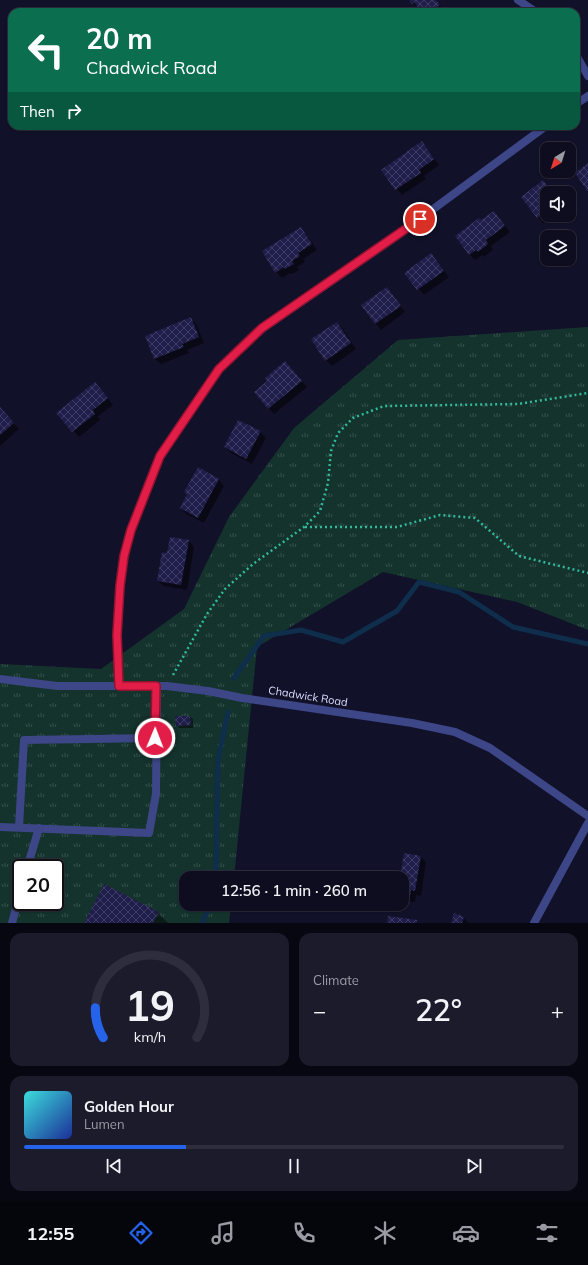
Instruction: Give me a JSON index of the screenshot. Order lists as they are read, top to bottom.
{
  "streets": {
    "street": ["Chadwick Road"]
  },
  "north": "bottom left",
  "page": {
    "turn": ["20 m", "Chadwick Road"],
    "then": "Then",
    "limit": "20",
    "trip": "12:56 · 1 min · 260 m",
    "tile": "Climate",
    "heat": ["−", "22°", "+"],
    "song": ["Golden Hour", "Lumen"],
    "tabs": "12:55",
    "gauge": ["19", "km/h"]
  }
}
